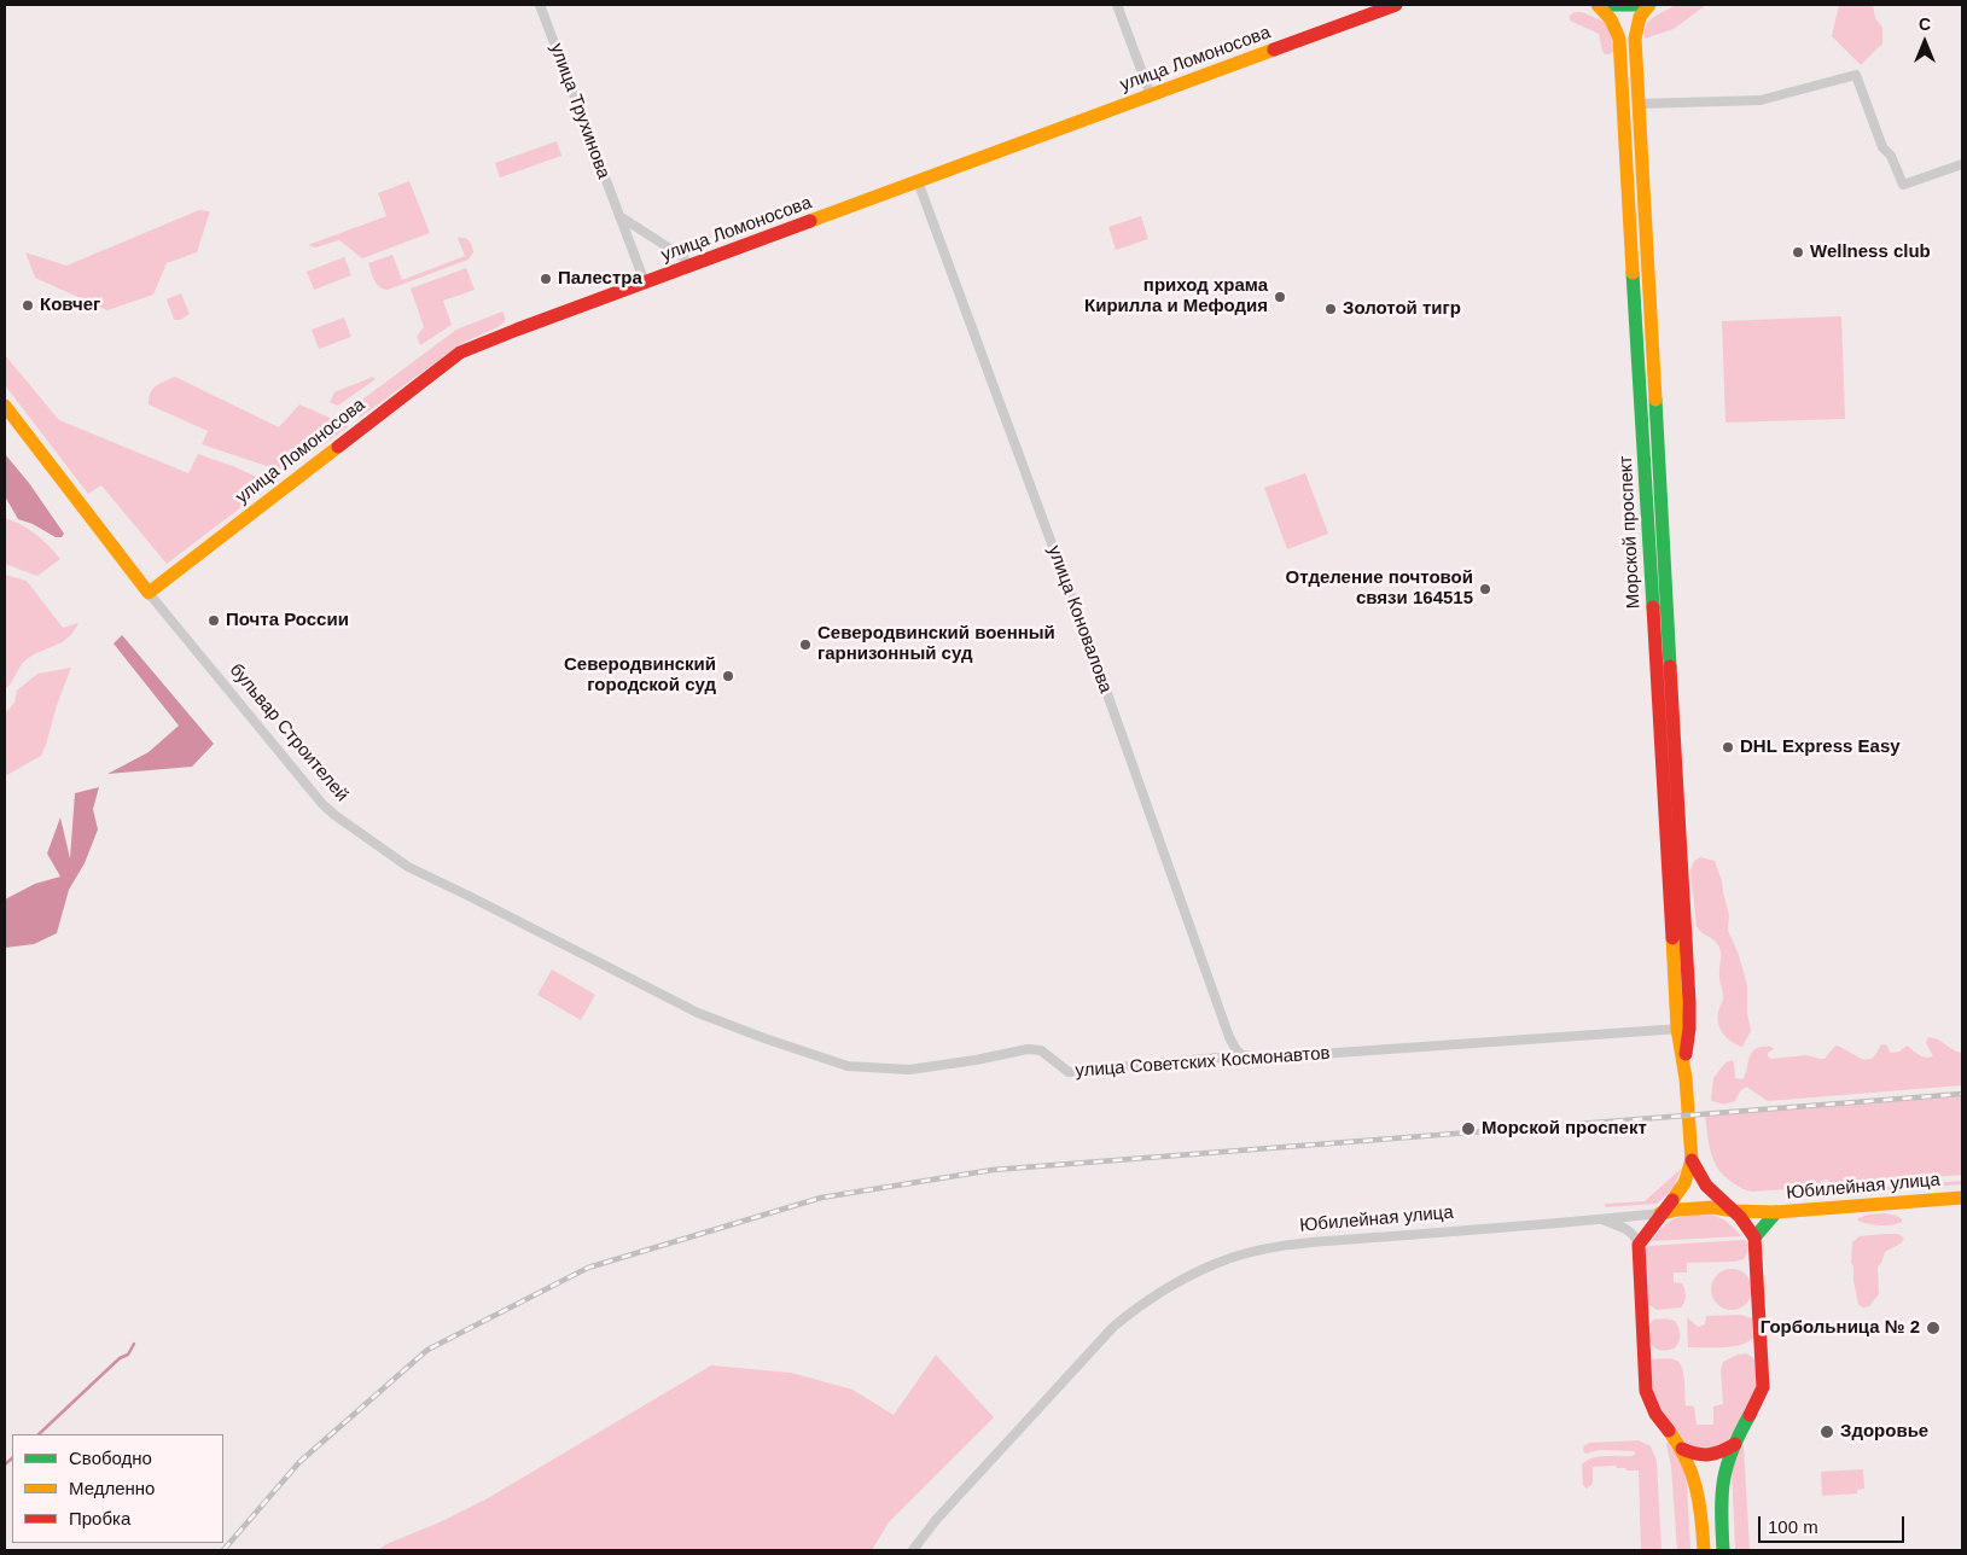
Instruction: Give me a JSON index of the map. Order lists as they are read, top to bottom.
{
  "streets": {
    "main road": [
      "улица Ломоносова",
      "Морской проспект",
      "бульвар Строителей",
      "Юбилейная улица"
    ],
    "street": ["улица Трухинова", "улица Коновалова", "улица Советских Космонавтов"]
  },
  "crossings": [
    ["улица Ломоносова", "улица Трухинова"],
    ["улица Ломоносова", "улица Коновалова"],
    ["улица Ломоносова", "бульвар Строителей"],
    ["Морской проспект", "улица Советских Космонавтов"],
    ["Морской проспект", "Юбилейная улица"],
    ["улица Коновалова", "улица Советских Космонавтов"],
    ["бульвар Строителей", "улица Советских Космонавтов"]
  ],
  "places": [
    "Wellness club",
    "Палестра",
    "приход храма Кирилла и Мефодия",
    "Ковчег",
    "Золотой тигр",
    "Отделение почтовой связи 164515",
    "Почта России",
    "Северодвинский военный гарнизонный суд",
    "Северодвинский городской суд",
    "DHL Express Easy",
    "Морской проспект",
    "Горбольница № 2",
    "Здоровье"
  ],
  "legend": ["Свободно", "Медленно", "Пробка"],
  "scale_bar": "100 m",
  "north": "top"
}
